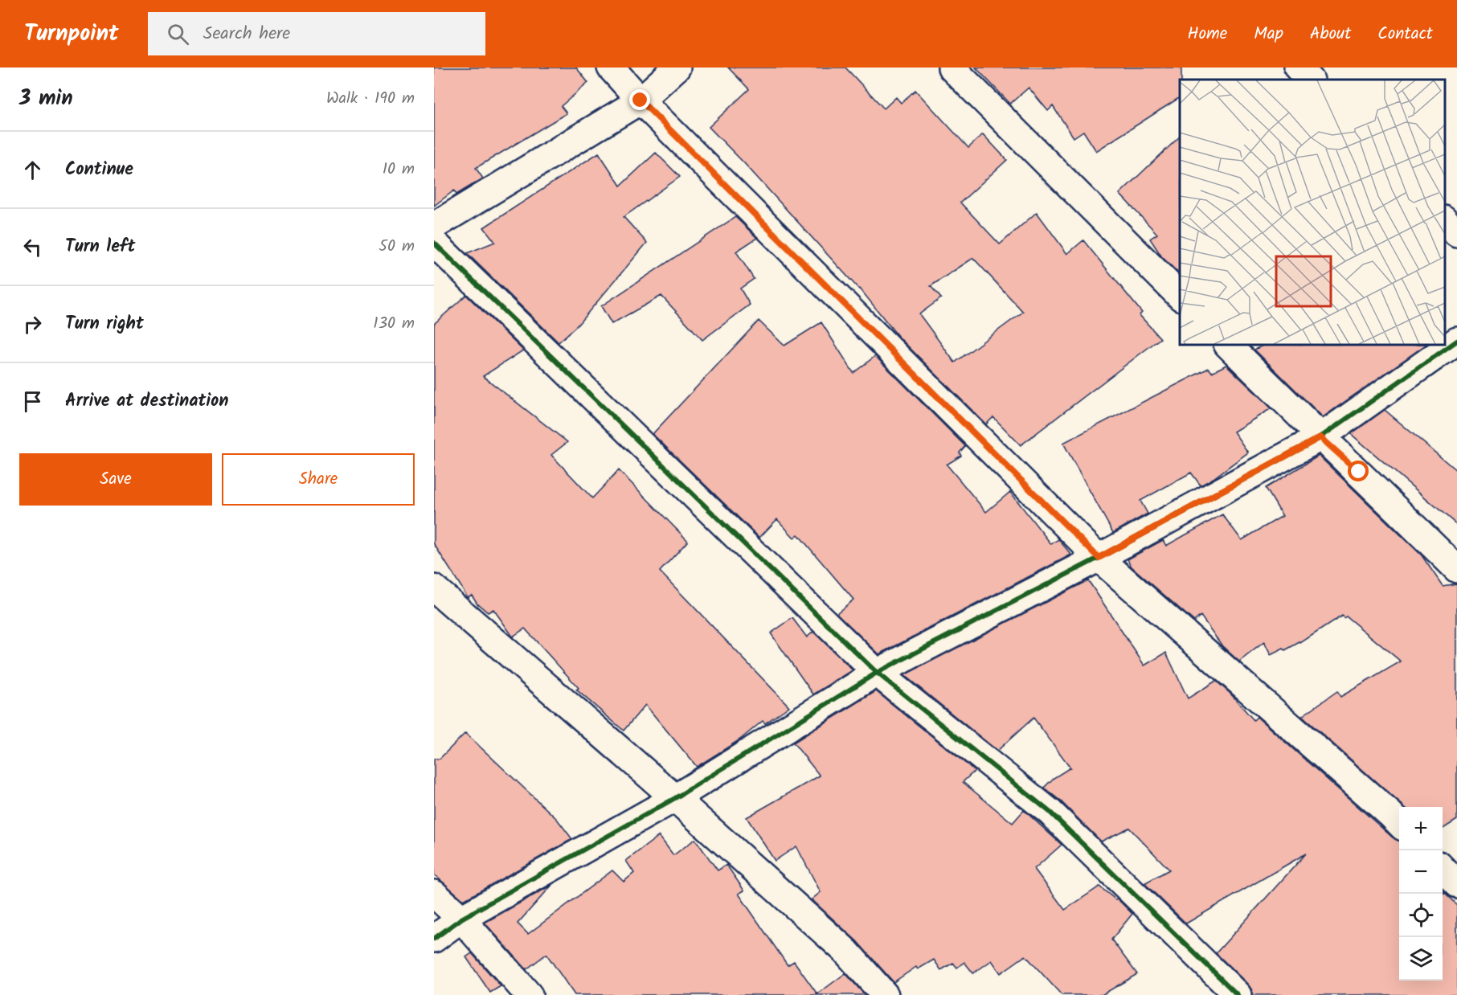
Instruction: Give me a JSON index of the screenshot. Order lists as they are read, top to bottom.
{
  "page": {
    "header": "Turnpoint",
    "search": "Search here",
    "nav": [
      "Home",
      "Map",
      "About",
      "Contact"
    ],
    "heading": ["3 min", "Walk · 190 m"],
    "list": [
      ["Continue", "10 m"],
      ["Turn left", "50 m"],
      ["Turn right", "130 m"],
      "Arrive at destination"
    ],
    "buttons": ["Save", "Share"],
    "map_buttons": ["+", "−"]
  }
}
